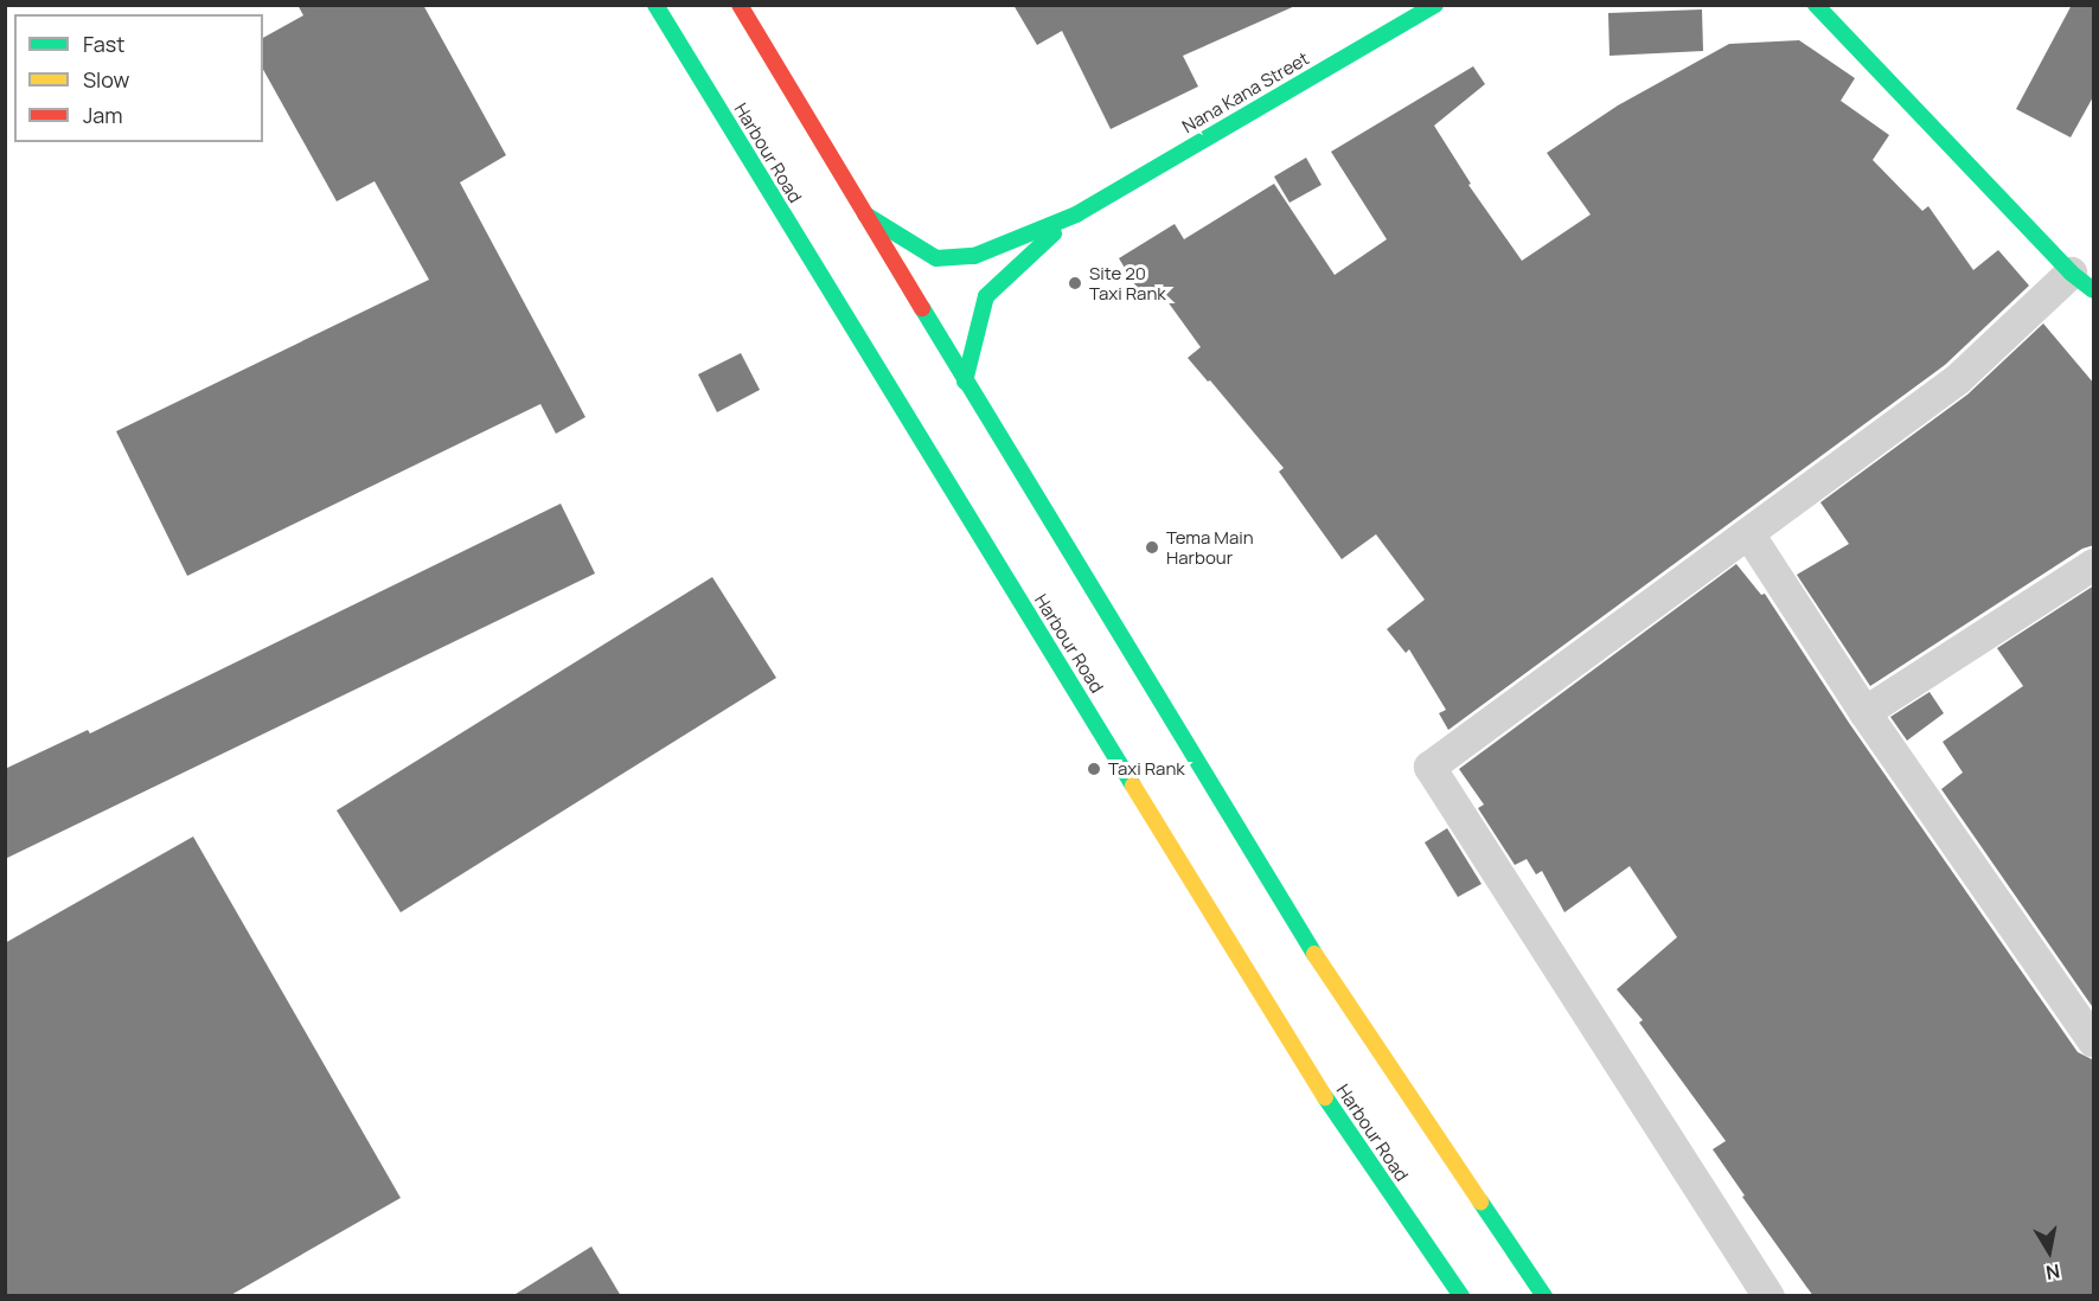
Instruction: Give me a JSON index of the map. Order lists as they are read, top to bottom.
{
  "streets": {
    "main road": ["Nana Kana Street", "Harbour Road"]
  },
  "places": ["Site 20 Taxi Rank", "Tema Main Harbour", "Taxi Rank"],
  "legend": ["Fast", "Slow", "Jam"],
  "north": "bottom"
}
